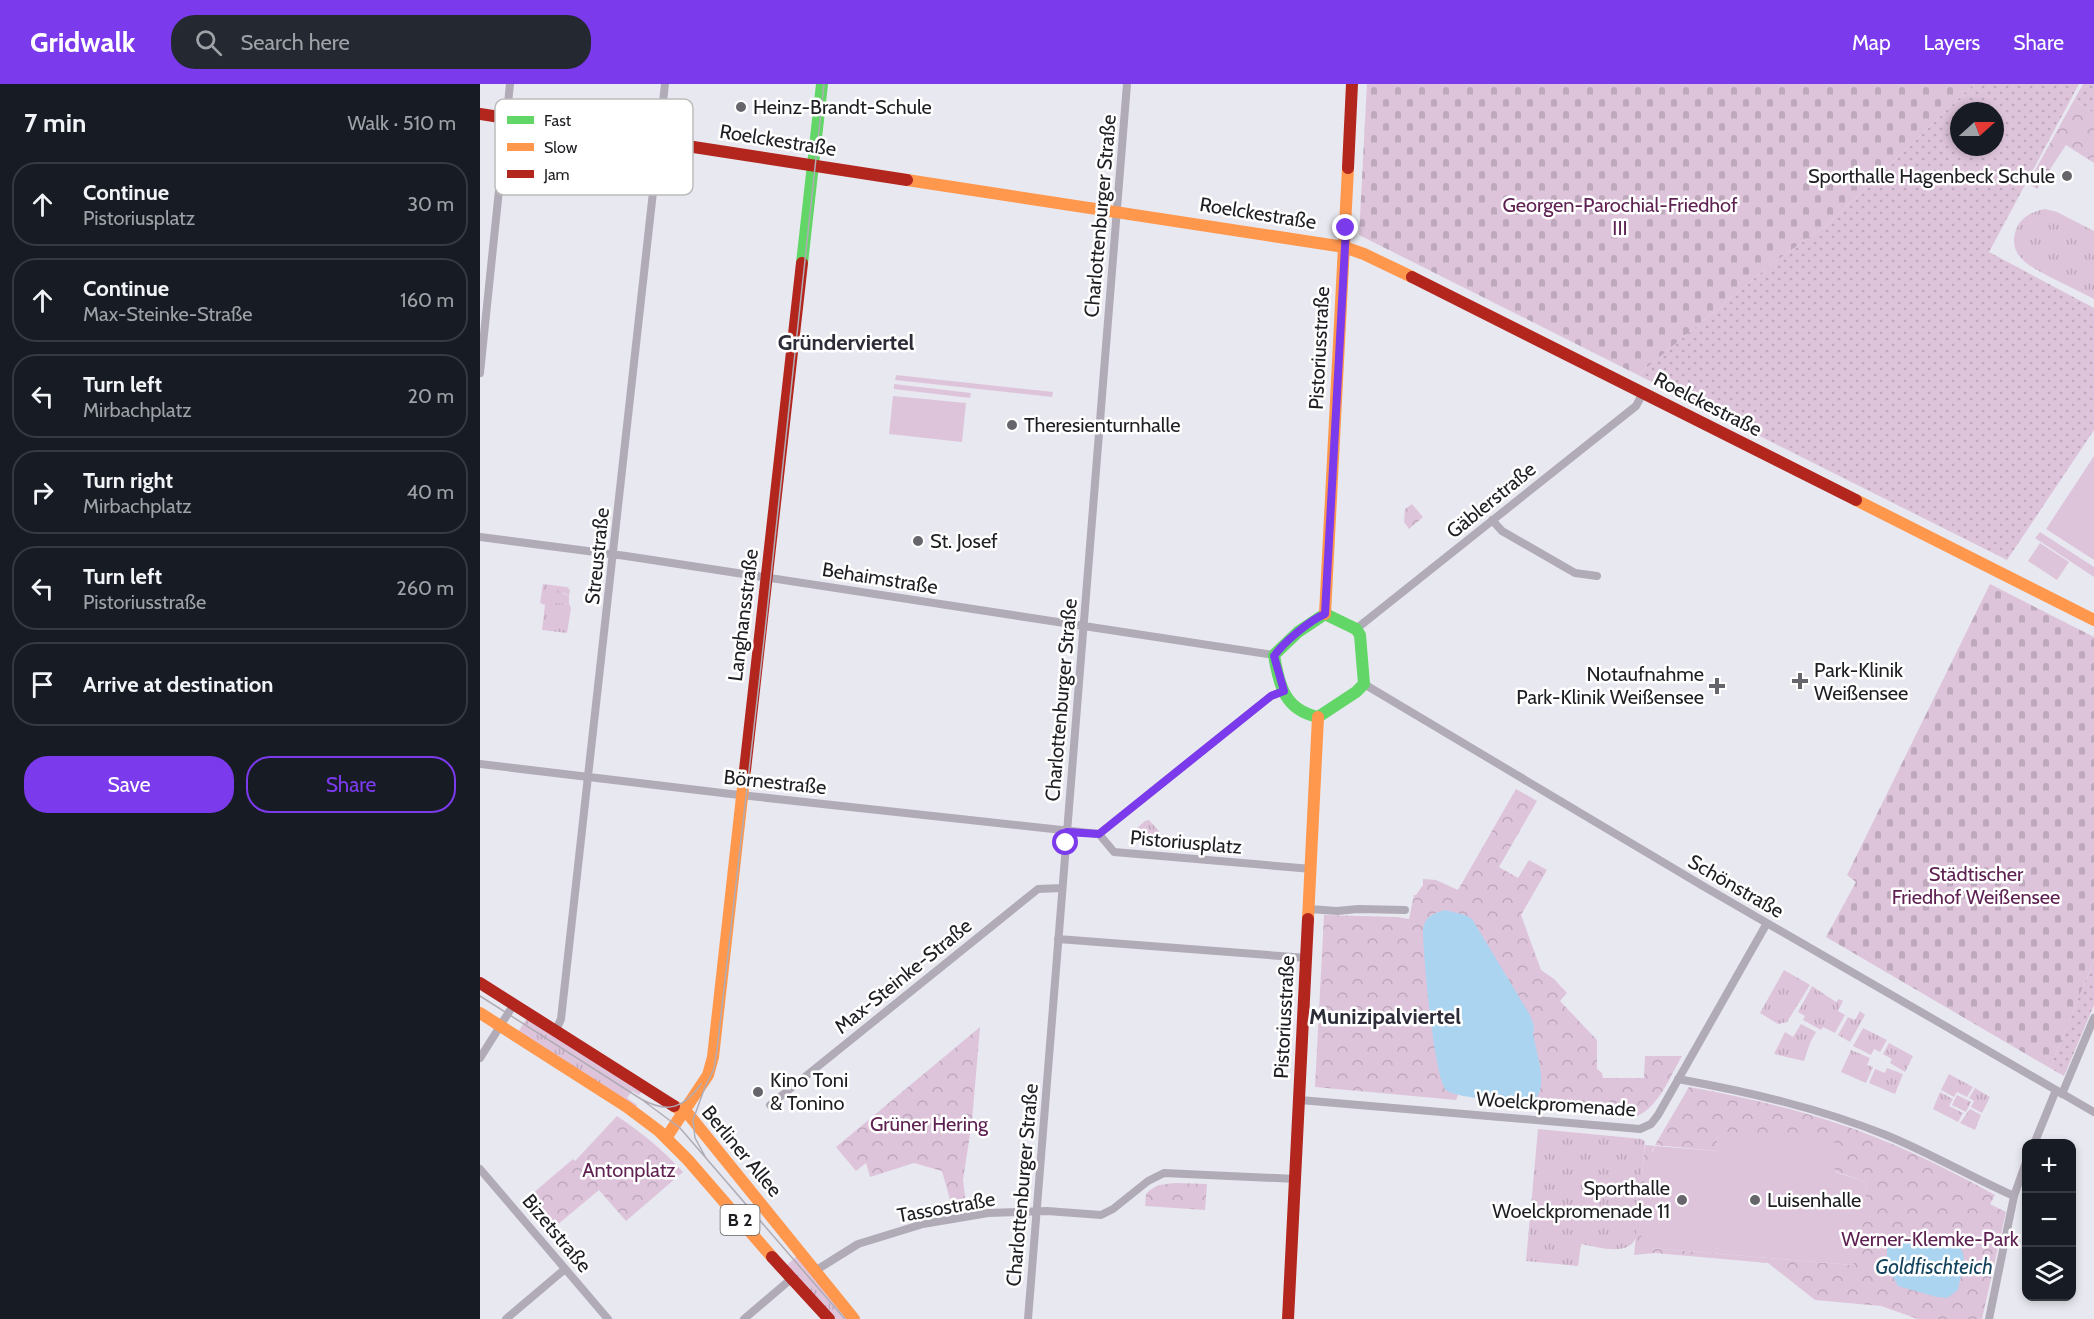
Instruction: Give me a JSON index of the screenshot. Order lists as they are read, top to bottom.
{
  "streets": {
    "street": [
      "Roelckestraße",
      "Charlottenburger Straße",
      "Pistoriusstraße",
      "Gäblerstraße",
      "Streustraße",
      "Behaimstraße",
      "Langhansstraße",
      "Börnestraße",
      "Pistoriusplatz",
      "Schönstraße",
      "Max-Steinke-Straße",
      "Woelckpromenade",
      "Berliner Allee",
      "Tassostraße",
      "B 2",
      "Bizetstraße"
    ]
  },
  "crossings": [
    ["Roelckestraße", "Charlottenburger Straße"],
    ["Roelckestraße", "Pistoriusstraße"],
    ["Roelckestraße", "Gäblerstraße"],
    ["Roelckestraße", "Langhansstraße"],
    ["Charlottenburger Straße", "Behaimstraße"],
    ["Charlottenburger Straße", "Börnestraße"],
    ["Charlottenburger Straße", "Max-Steinke-Straße"],
    ["Charlottenburger Straße", "Tassostraße"],
    ["Pistoriusstraße", "Gäblerstraße"],
    ["Pistoriusstraße", "Behaimstraße"],
    ["Pistoriusstraße", "Pistoriusplatz"],
    ["Pistoriusstraße", "Schönstraße"],
    ["Pistoriusstraße", "Woelckpromenade"],
    ["Pistoriusstraße", "Tassostraße"],
    ["Gäblerstraße", "Behaimstraße"],
    ["Gäblerstraße", "Schönstraße"],
    ["Streustraße", "Behaimstraße"],
    ["Streustraße", "Börnestraße"],
    ["Streustraße", "Berliner Allee"],
    ["Behaimstraße", "Langhansstraße"],
    ["Behaimstraße", "Schönstraße"],
    ["Langhansstraße", "Börnestraße"],
    ["Langhansstraße", "Berliner Allee"],
    ["Langhansstraße", "B 2"],
    ["Schönstraße", "Woelckpromenade"],
    ["Berliner Allee", "Tassostraße"]
  ],
  "districts": ["Gründerviertel", "Munizipalviertel"],
  "water": ["Goldfischteich"],
  "parks": [
    "Georgen-Parochial-Friedhof III",
    "Städtischer Friedhof Weißensee",
    "Grüner Hering",
    "Antonplatz",
    "Werner-Klemke-Park"
  ],
  "places": {
    "other": [
      "Heinz-Brandt-Schule",
      "Sporthalle Hagenbeck Schule",
      "Theresienturnhalle",
      "St. Josef",
      "Kino Toni & Tonino",
      "Sporthalle Woelckpromenade 11",
      "Luisenhalle"
    ],
    "health": ["Park-Klinik Weißensee", "Notaufnahme Park-Klinik Weißensee"]
  },
  "legend": ["Fast", "Slow", "Jam"],
  "north": "right",
  "page": {
    "header": "Gridwalk",
    "search": "Search here",
    "nav": ["Map", "Layers", "Share"],
    "heading": ["7 min", "Walk · 510 m"],
    "list": [
      ["Continue", "Pistoriusplatz", "30 m"],
      ["Continue", "Max-Steinke-Straße", "160 m"],
      ["Turn left", "Mirbachplatz", "20 m"],
      ["Turn right", "Mirbachplatz", "40 m"],
      ["Turn left", "Pistoriusstraße", "260 m"],
      "Arrive at destination"
    ],
    "buttons": ["Save", "Share"],
    "map_buttons": ["+", "−"]
  }
}
